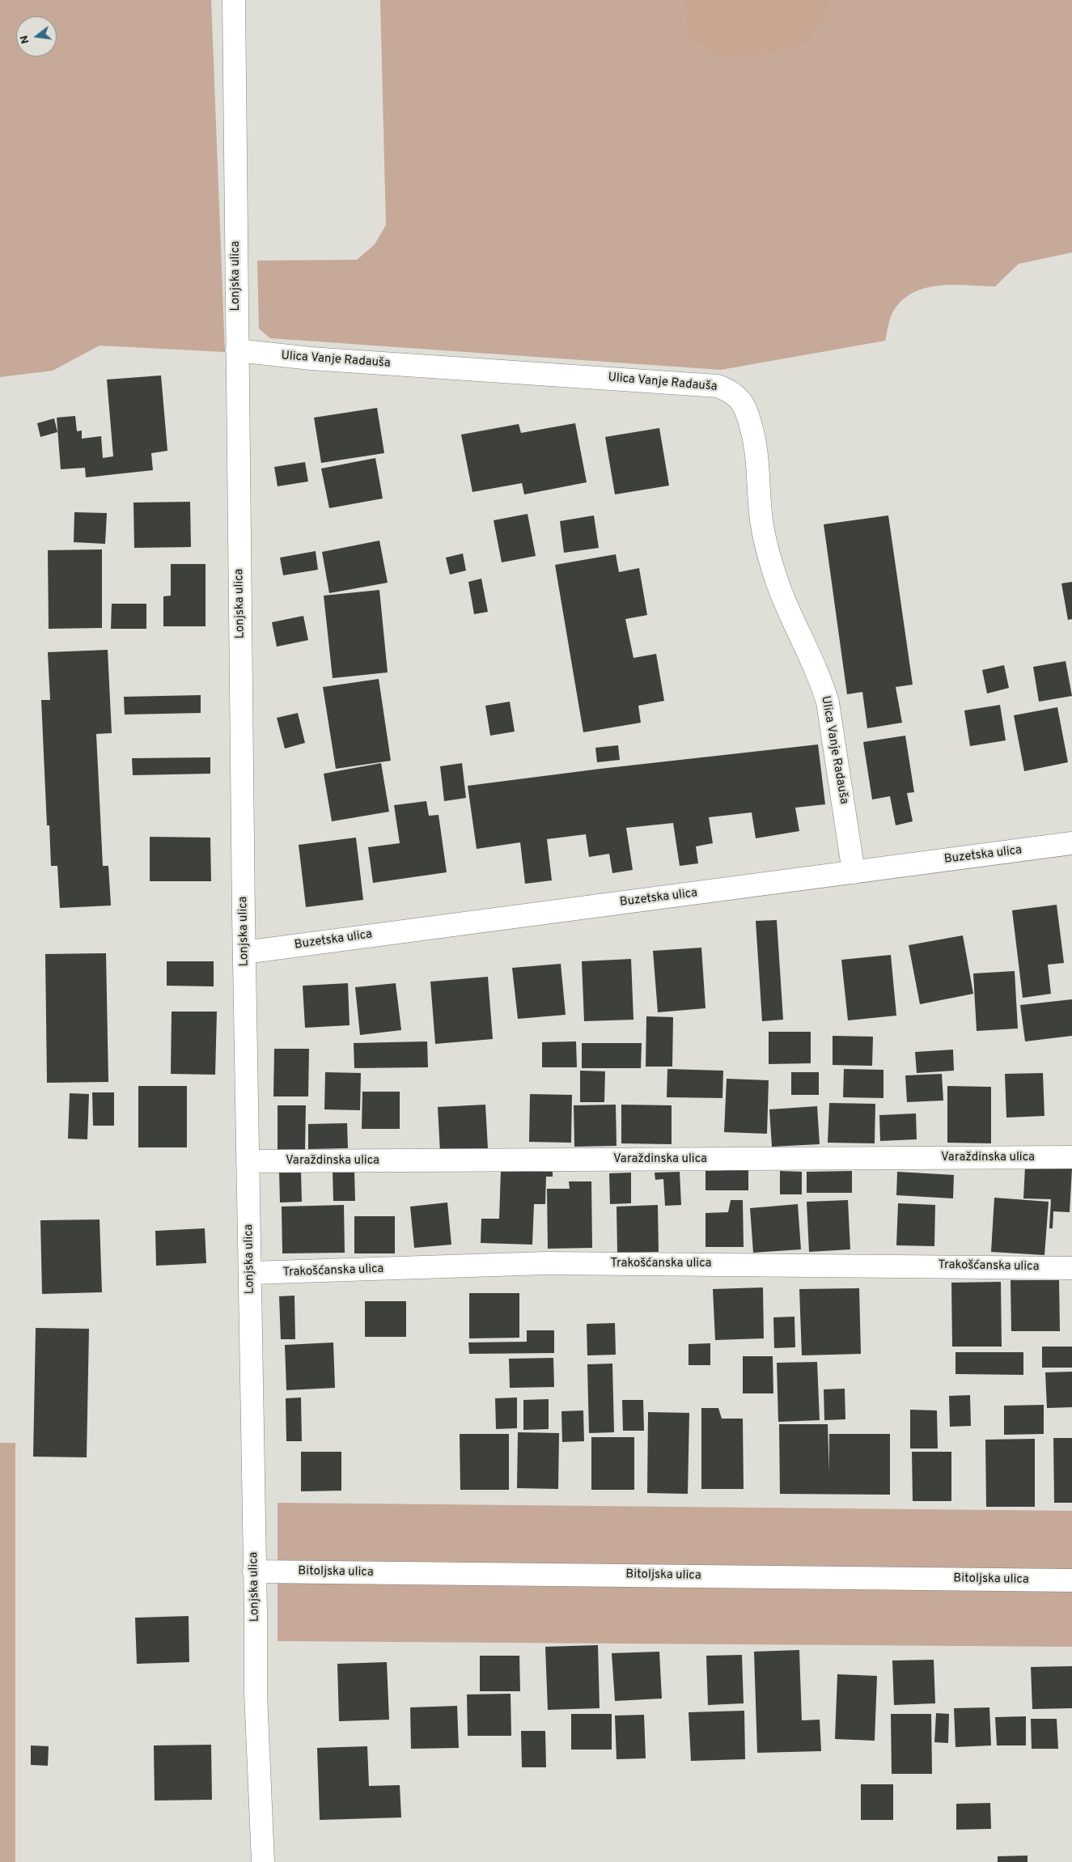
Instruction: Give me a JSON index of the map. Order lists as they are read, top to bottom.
{
  "streets": {
    "street": [
      "Lonjska ulica",
      "Ulica Vanje Radauša",
      "Buzetska ulica",
      "Varaždinska ulica",
      "Trakošćanska ulica",
      "Bitoljska ulica"
    ]
  },
  "crossings": [
    ["Lonjska ulica", "Ulica Vanje Radauša"],
    ["Lonjska ulica", "Buzetska ulica"],
    ["Lonjska ulica", "Varaždinska ulica"],
    ["Lonjska ulica", "Trakošćanska ulica"],
    ["Lonjska ulica", "Bitoljska ulica"],
    ["Ulica Vanje Radauša", "Buzetska ulica"]
  ],
  "north": "left"
}
